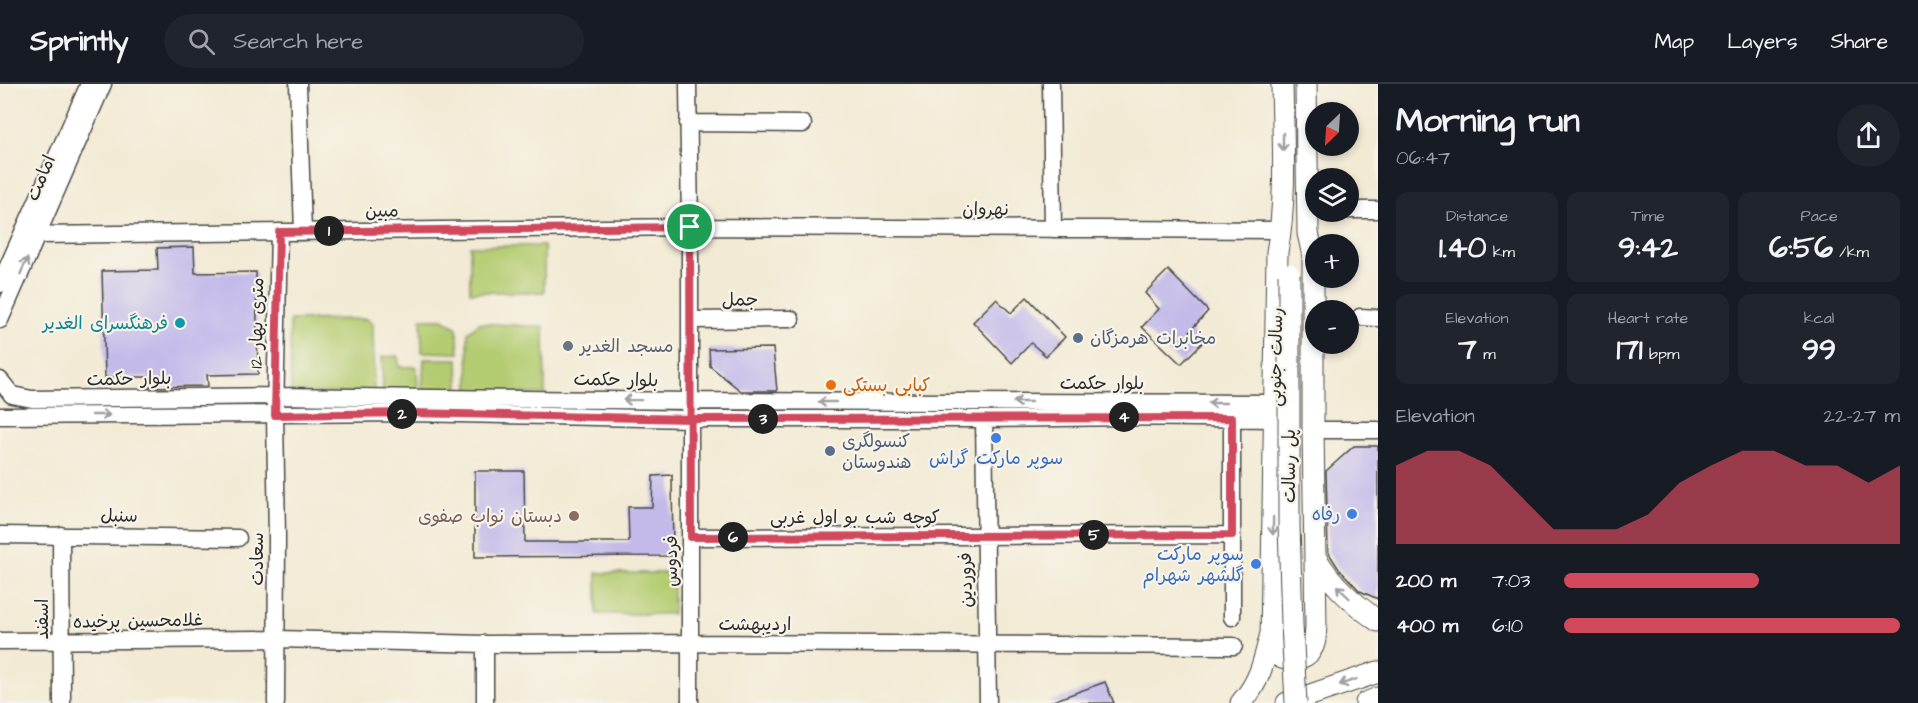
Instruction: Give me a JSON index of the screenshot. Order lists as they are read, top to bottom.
{
  "streets": {
    "main road": ["رسالت جنوبی", "پل رسالت"],
    "street": [
      "امامت",
      "نهروان",
      "مبین",
      "جمل",
      "12 متری بهار",
      "بلوار حکمت",
      "سنبل",
      "کوچه شب بو اول غربی",
      "سعادت",
      "فردوس",
      "فروردین",
      "اسفند",
      "غلامحسین پرخیده",
      "اردیبهشت"
    ]
  },
  "crossings": [
    ["امامت", "مبین"],
    ["نهروان", "مبین"],
    ["نهروان", "رسالت جنوبی"],
    ["نهروان", "پل رسالت"],
    ["نهروان", "فردوس"],
    ["مبین", "12 متری بهار"],
    ["مبین", "فردوس"],
    ["جمل", "فردوس"],
    ["12 متری بهار", "بلوار حکمت"],
    ["12 متری بهار", "سعادت"],
    ["رسالت جنوبی", "بلوار حکمت"],
    ["رسالت جنوبی", "پل رسالت"],
    ["بلوار حکمت", "سعادت"],
    ["بلوار حکمت", "فردوس"],
    ["بلوار حکمت", "فروردین"],
    ["سنبل", "اسفند"],
    ["کوچه شب بو اول غربی", "فردوس"],
    ["کوچه شب بو اول غربی", "فروردین"],
    ["سعادت", "غلامحسین پرخیده"],
    ["سعادت", "اردیبهشت"],
    ["فردوس", "اردیبهشت"],
    ["فروردین", "اردیبهشت"],
    ["اسفند", "غلامحسین پرخیده"],
    ["غلامحسین پرخیده", "اردیبهشت"]
  ],
  "places": [
    "فرهنگسرای الغدیر",
    "مخابرات هرمزگان",
    "مسجد الغدیر",
    "کبابی بستکی",
    "سوپر مارکت گراش",
    "کنسولگری هندوستان",
    "رفاه",
    "دبستان نواب صفوی",
    "سوپر مارکت گلشهر شهرام"
  ],
  "north": "bottom left",
  "page": {
    "header": "Sprintly",
    "search": "Search here",
    "nav": ["Map", "Layers", "Share"],
    "heading": ["Morning run", "06:47"],
    "map_buttons": ["+", "−"],
    "stats": [
      ["Distance", "1.40 km"],
      ["Time", "9:42"],
      ["Pace", "6:56 /km"],
      ["Elevation", "7 m"],
      ["Heart rate", "171 bpm"],
      ["kcal", "99"]
    ],
    "pins": [
      "1",
      "2",
      "4",
      "3",
      "5",
      "6"
    ],
    "chart": ["Elevation", "22–27 m"],
    "list": [
      {
        "name": "200 m",
        "note": "7:03"
      },
      {
        "name": "400 m",
        "note": "6:10"
      }
    ]
  }
}
